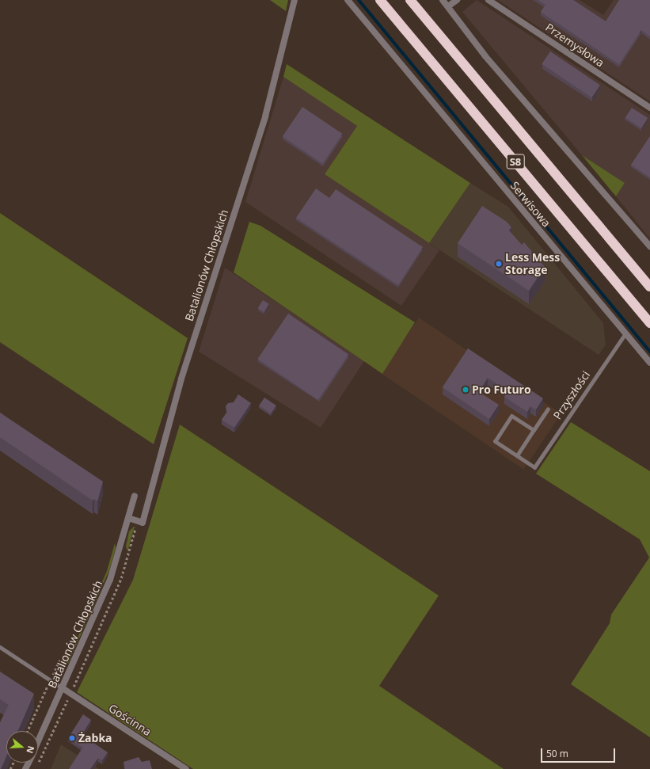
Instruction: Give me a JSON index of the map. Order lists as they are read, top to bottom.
{
  "streets": {
    "highway": ["S8"],
    "street": [
      "Przemysłowa",
      "Serwisowa",
      "Batalionów Chłopskich",
      "Gościnna"
    ],
    "lane": ["Przyszłości"]
  },
  "crossings": [
    ["Serwisowa", "Przyszłości"],
    ["Batalionów Chłopskich", "Gościnna"]
  ],
  "places": ["Less Mess Storage", "Pro Futuro", "Żabka"],
  "scale_bar": "50 m",
  "north": "right"
}
